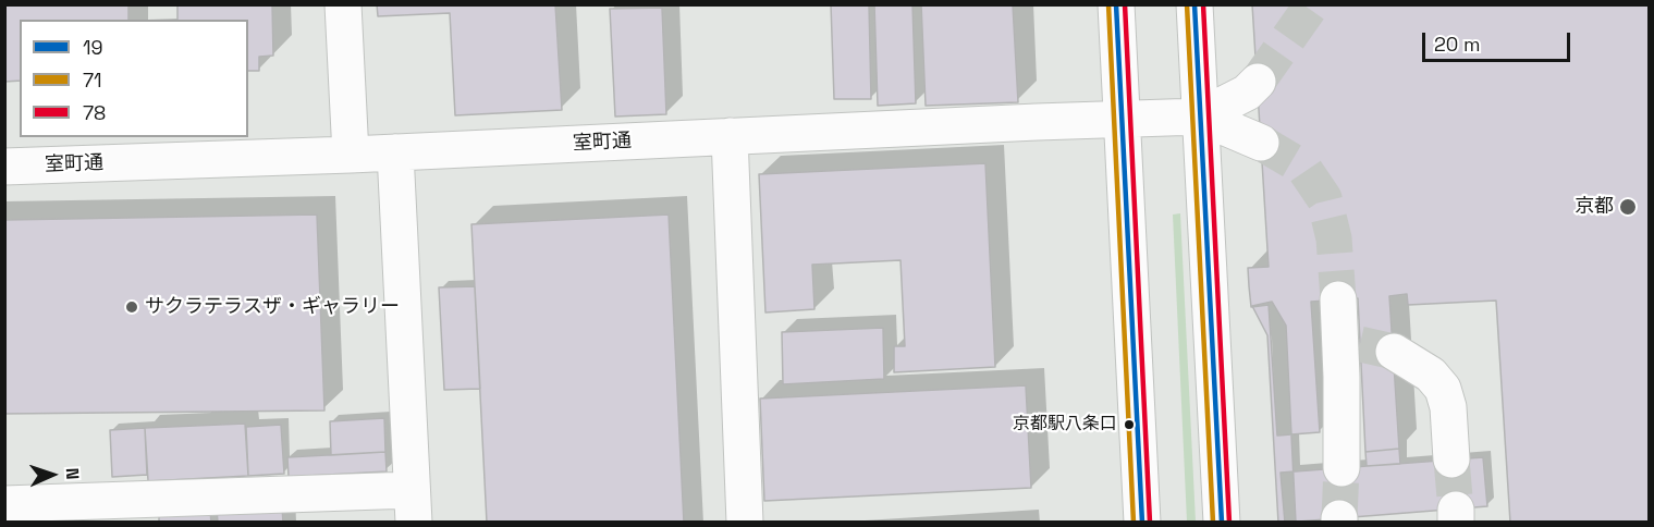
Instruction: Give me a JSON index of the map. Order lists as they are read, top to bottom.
{
  "streets": {
    "street": ["室町通"]
  },
  "places": ["京都", "サクラテラスザ・ギャラリー", "京都駅八条口"],
  "lines": ["transit line 19", "transit line 71", "transit line 78"],
  "legend": ["19", "71", "78"],
  "scale_bar": "20 m",
  "north": "right"
}
